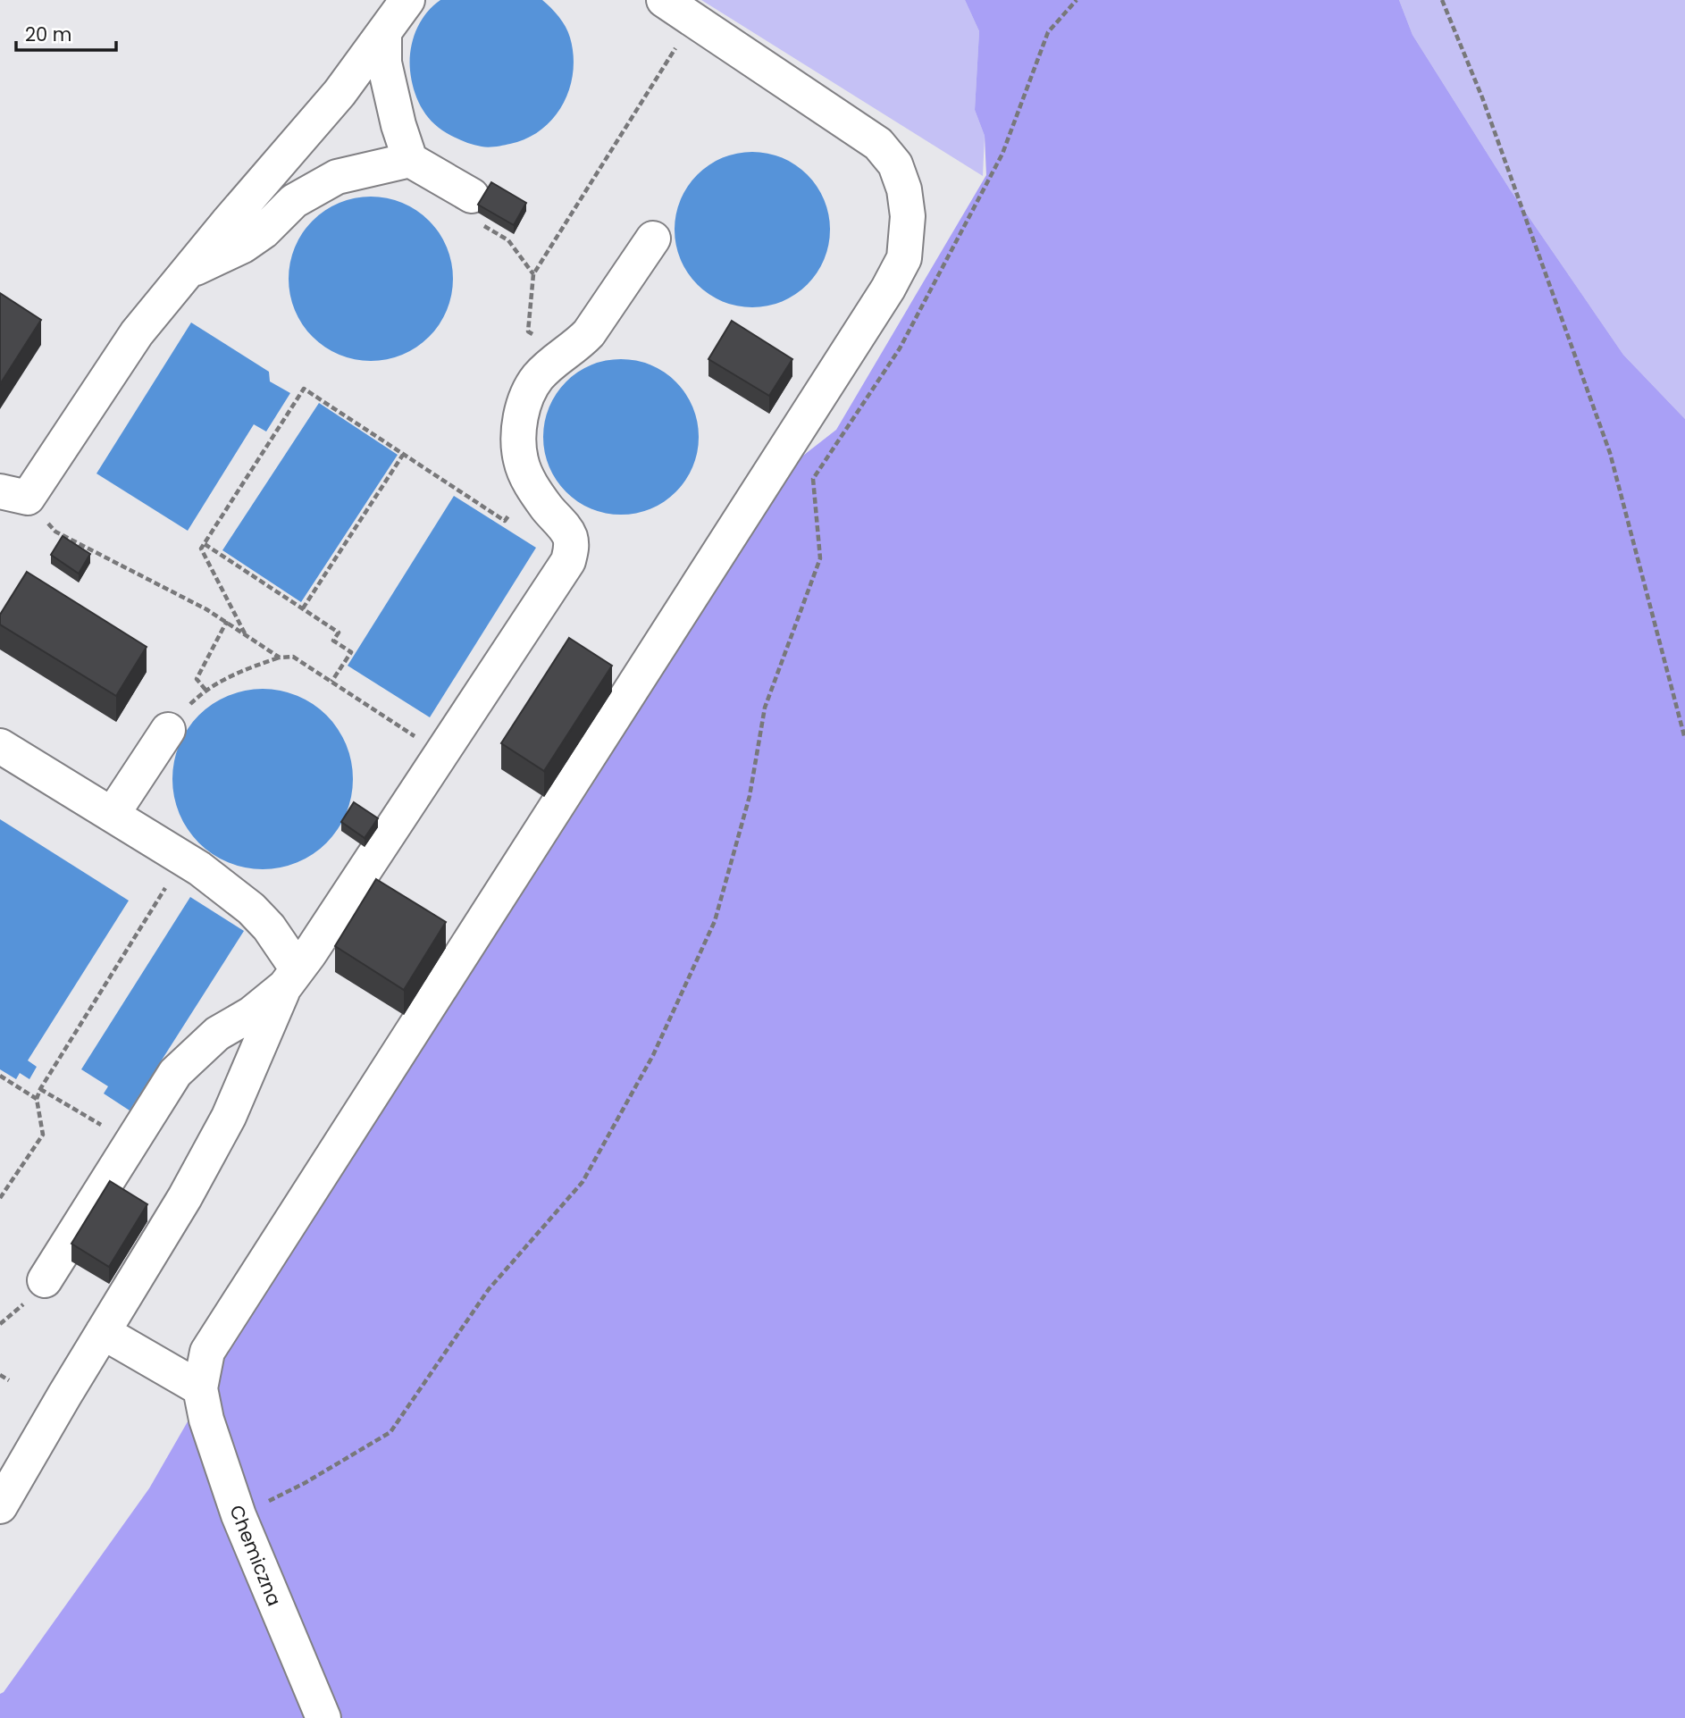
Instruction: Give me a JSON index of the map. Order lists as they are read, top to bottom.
{
  "streets": {
    "street": ["Chemiczna"]
  },
  "scale_bar": "20 m"
}
